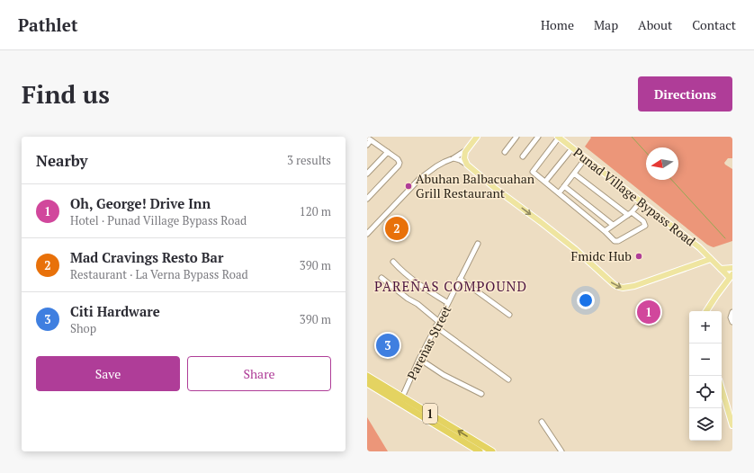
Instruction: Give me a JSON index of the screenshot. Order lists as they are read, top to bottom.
{
  "streets": {
    "highway": ["1"],
    "main road": ["Punad Village Bypass Road"],
    "street": ["Pareñas Street"]
  },
  "crossings": [
    ["Pareñas Street", "1"]
  ],
  "one_way": ["Punad Village Bypass Road"],
  "districts": ["PAREÑAS COMPOUND"],
  "places": ["Abuhan Balbacuahan Grill Restaurant", "Fmidc Hub"],
  "north": "left",
  "page": {
    "header": "Pathlet",
    "nav": [
      "Home",
      "Map",
      "About",
      "Contact"
    ],
    "buttons": [
      "Directions",
      ["Save", "Share"]
    ],
    "title": "Find us",
    "heading": ["Nearby", "3 results"],
    "list": [
      {
        "mark": "1",
        "name": "Oh, George! Drive Inn",
        "note": "Hotel · Punad Village Bypass Road",
        "value": "120 m"
      },
      {
        "mark": "2",
        "name": "Mad Cravings Resto Bar",
        "note": "Restaurant · La Verna Bypass Road",
        "value": "390 m"
      },
      {
        "mark": "3",
        "name": "Citi Hardware",
        "note": "Shop",
        "value": "390 m"
      }
    ],
    "pins": ["2", "1", "3"],
    "map_buttons": ["+", "−"]
  }
}
